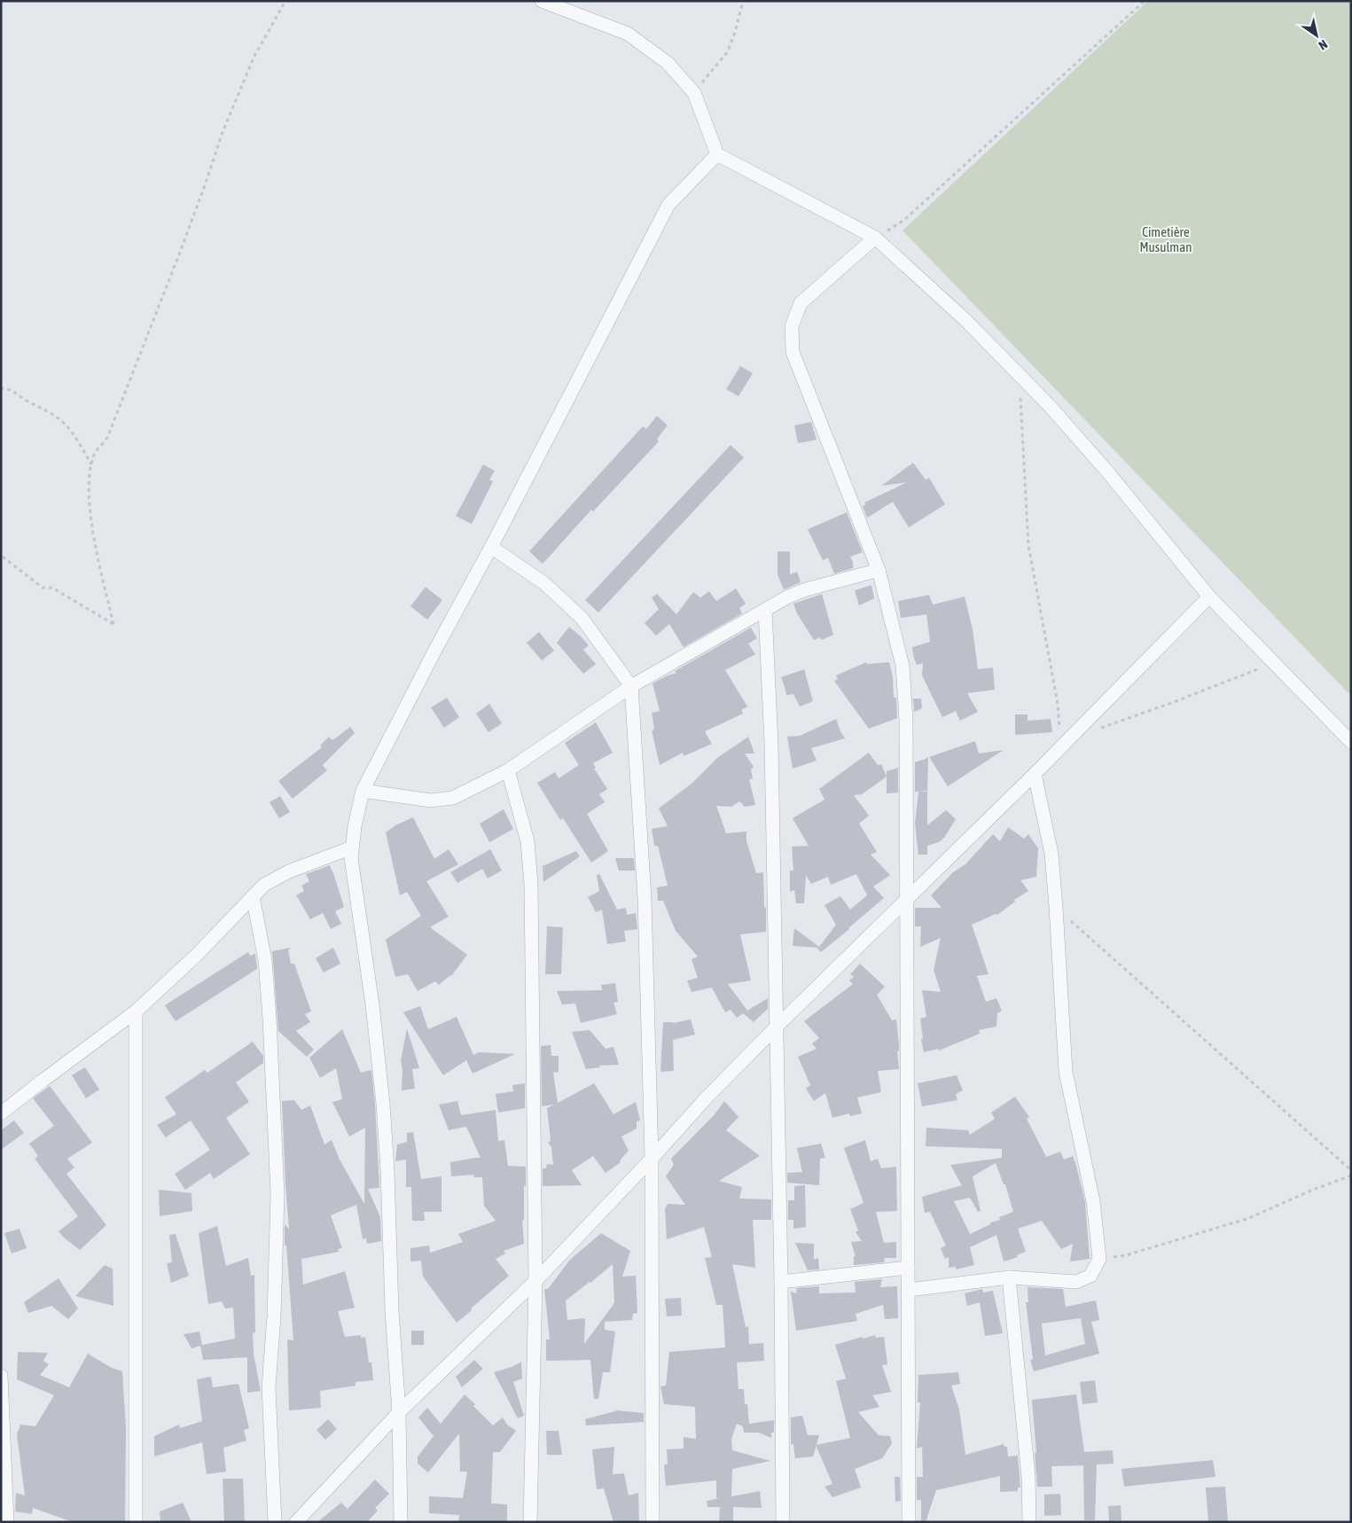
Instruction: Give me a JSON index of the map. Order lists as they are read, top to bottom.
{
  "parks": ["Cimetière Musulman"],
  "north": "bottom right"
}
